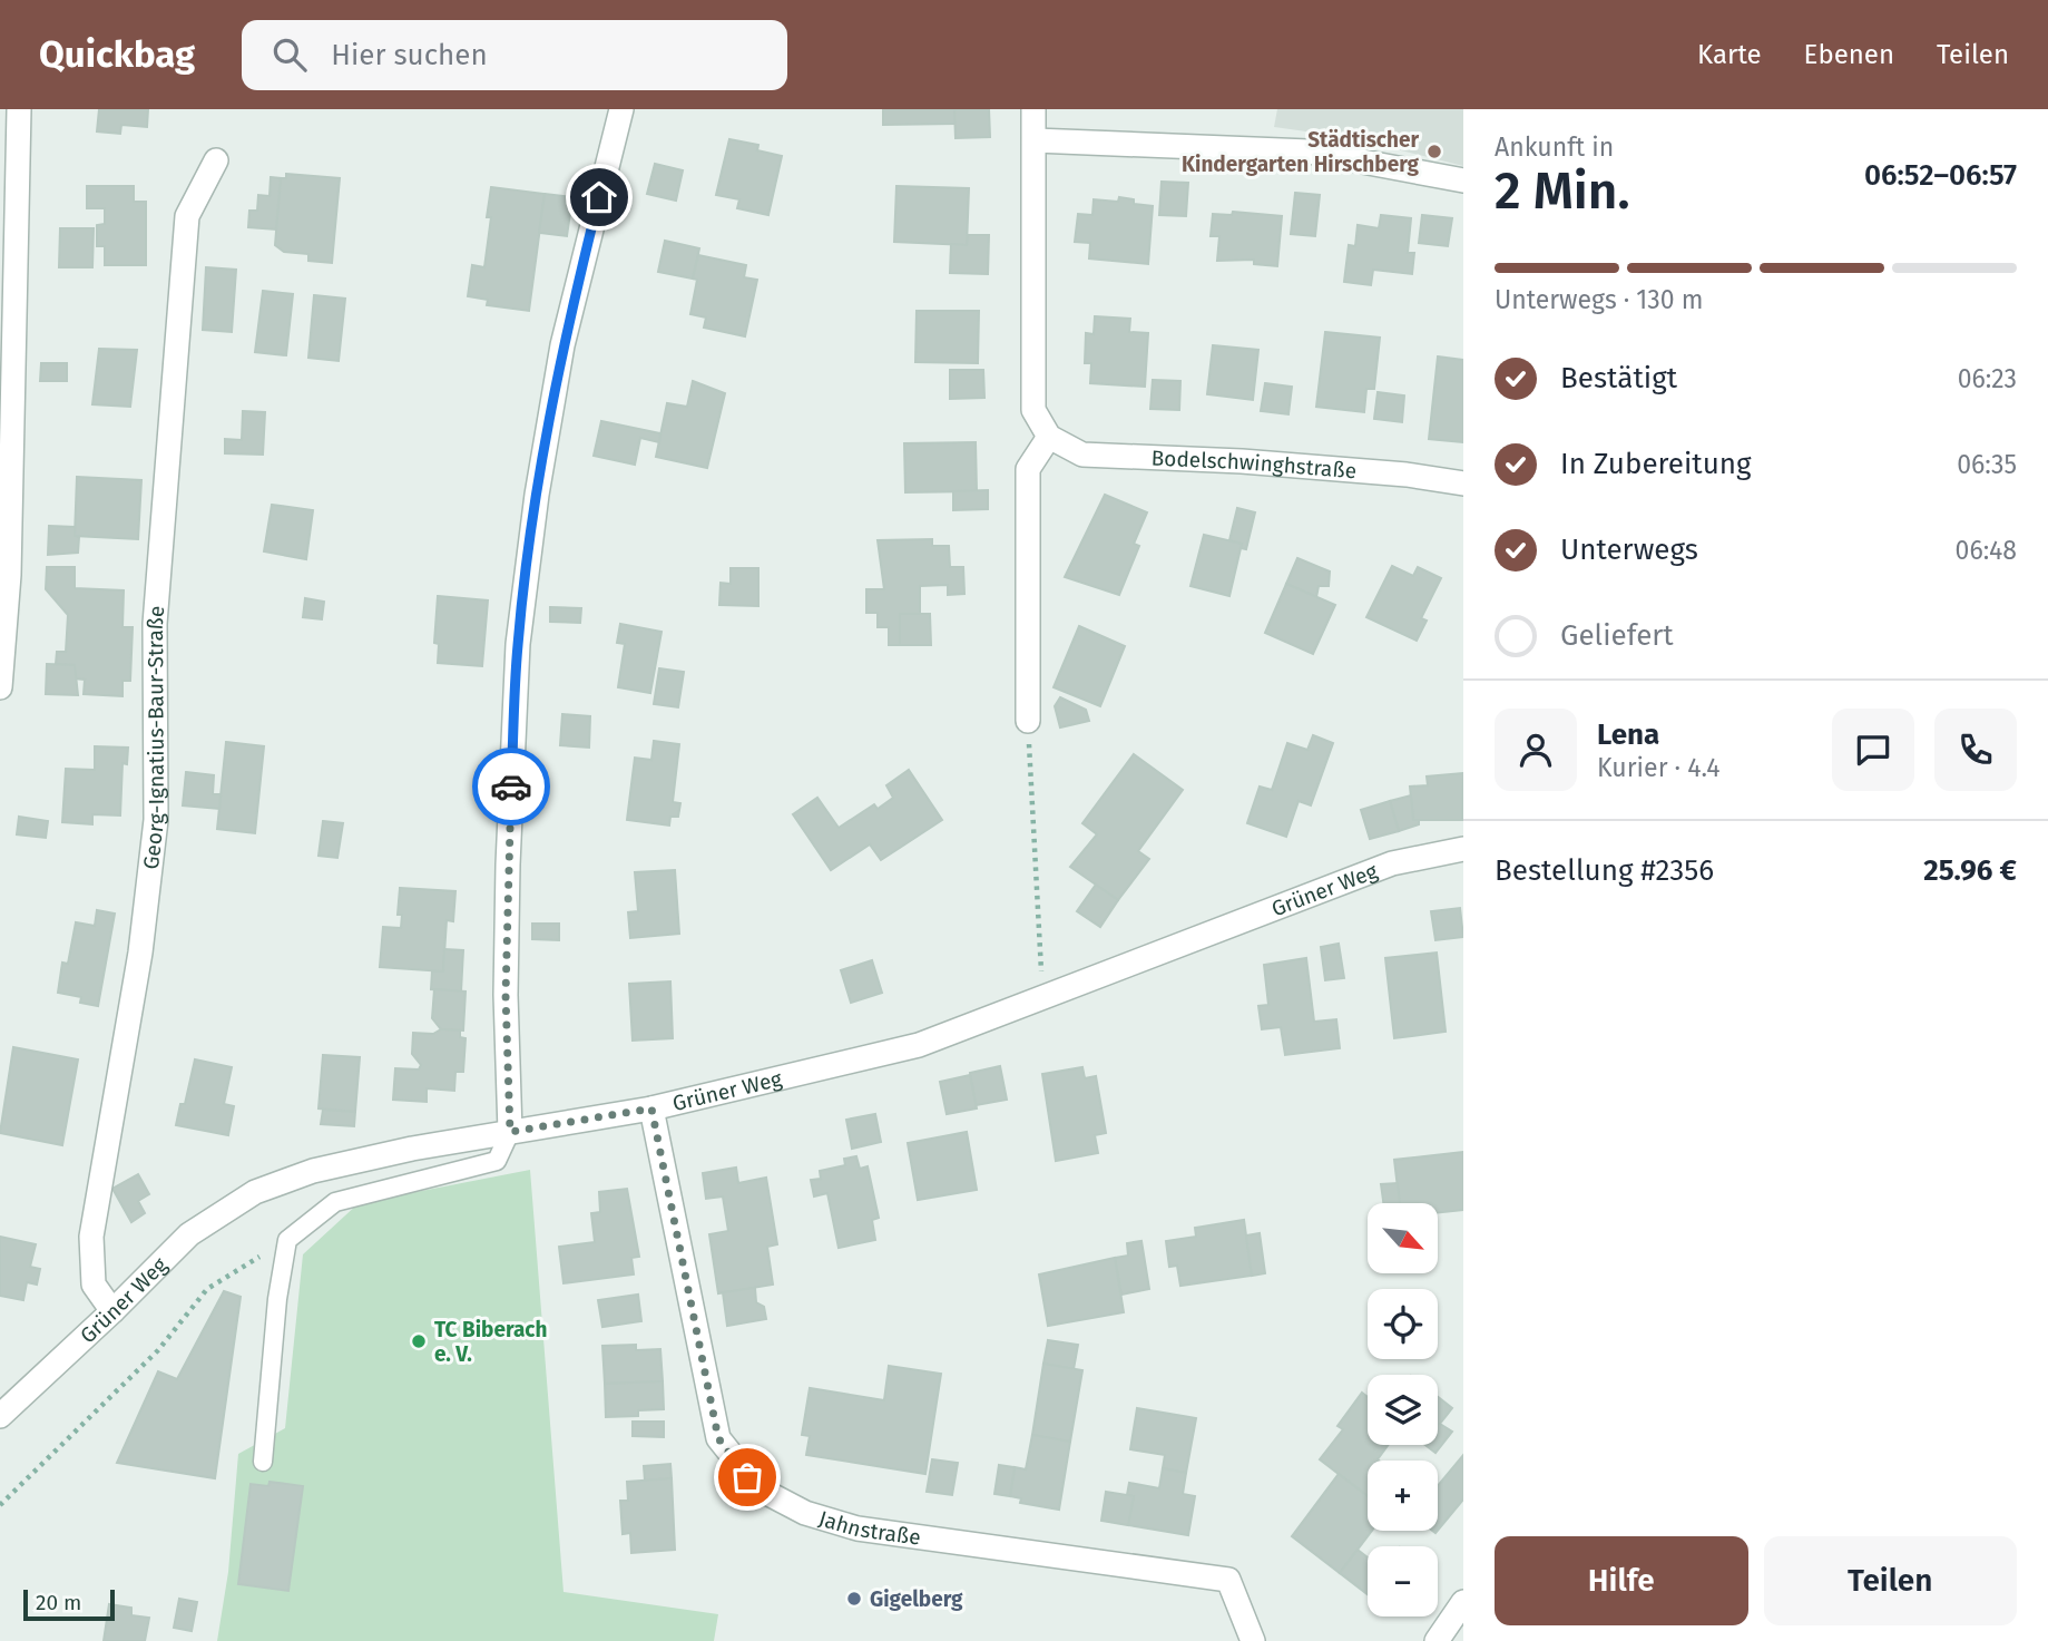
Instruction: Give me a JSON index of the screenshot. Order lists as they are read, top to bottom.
{
  "streets": {
    "street": [
      "Bodelschwinghstraße",
      "Georg-Ignatius-Baur-Straße",
      "Grüner Weg",
      "Jahnstraße"
    ]
  },
  "crossings": [
    ["Georg-Ignatius-Baur-Straße", "Grüner Weg"],
    ["Grüner Weg", "Jahnstraße"]
  ],
  "places": ["Städtischer Kindergarten Hirschberg", "TC Biberach e. V.", "Gigelberg"],
  "scale_bar": "20 m",
  "north": "bottom right",
  "page": {
    "header": "Quickbag",
    "search": "Hier suchen",
    "nav": ["Karte", "Ebenen", "Teilen"],
    "heading": ["2 Min.", "Ankunft in", "06:52–06:57"],
    "panel": [
      "Lena",
      "Kurier · 4.4",
      "Bestellung #2356",
      "25.96 €"
    ],
    "bar": "Unterwegs · 130 m",
    "list": [
      ["Bestätigt", "06:23"],
      ["In Zubereitung", "06:35"],
      ["Unterwegs", "06:48"],
      "Geliefert"
    ],
    "map_buttons": ["+", "−"],
    "buttons": ["Hilfe", "Teilen"],
    "scale": "20 m"
  }
}
